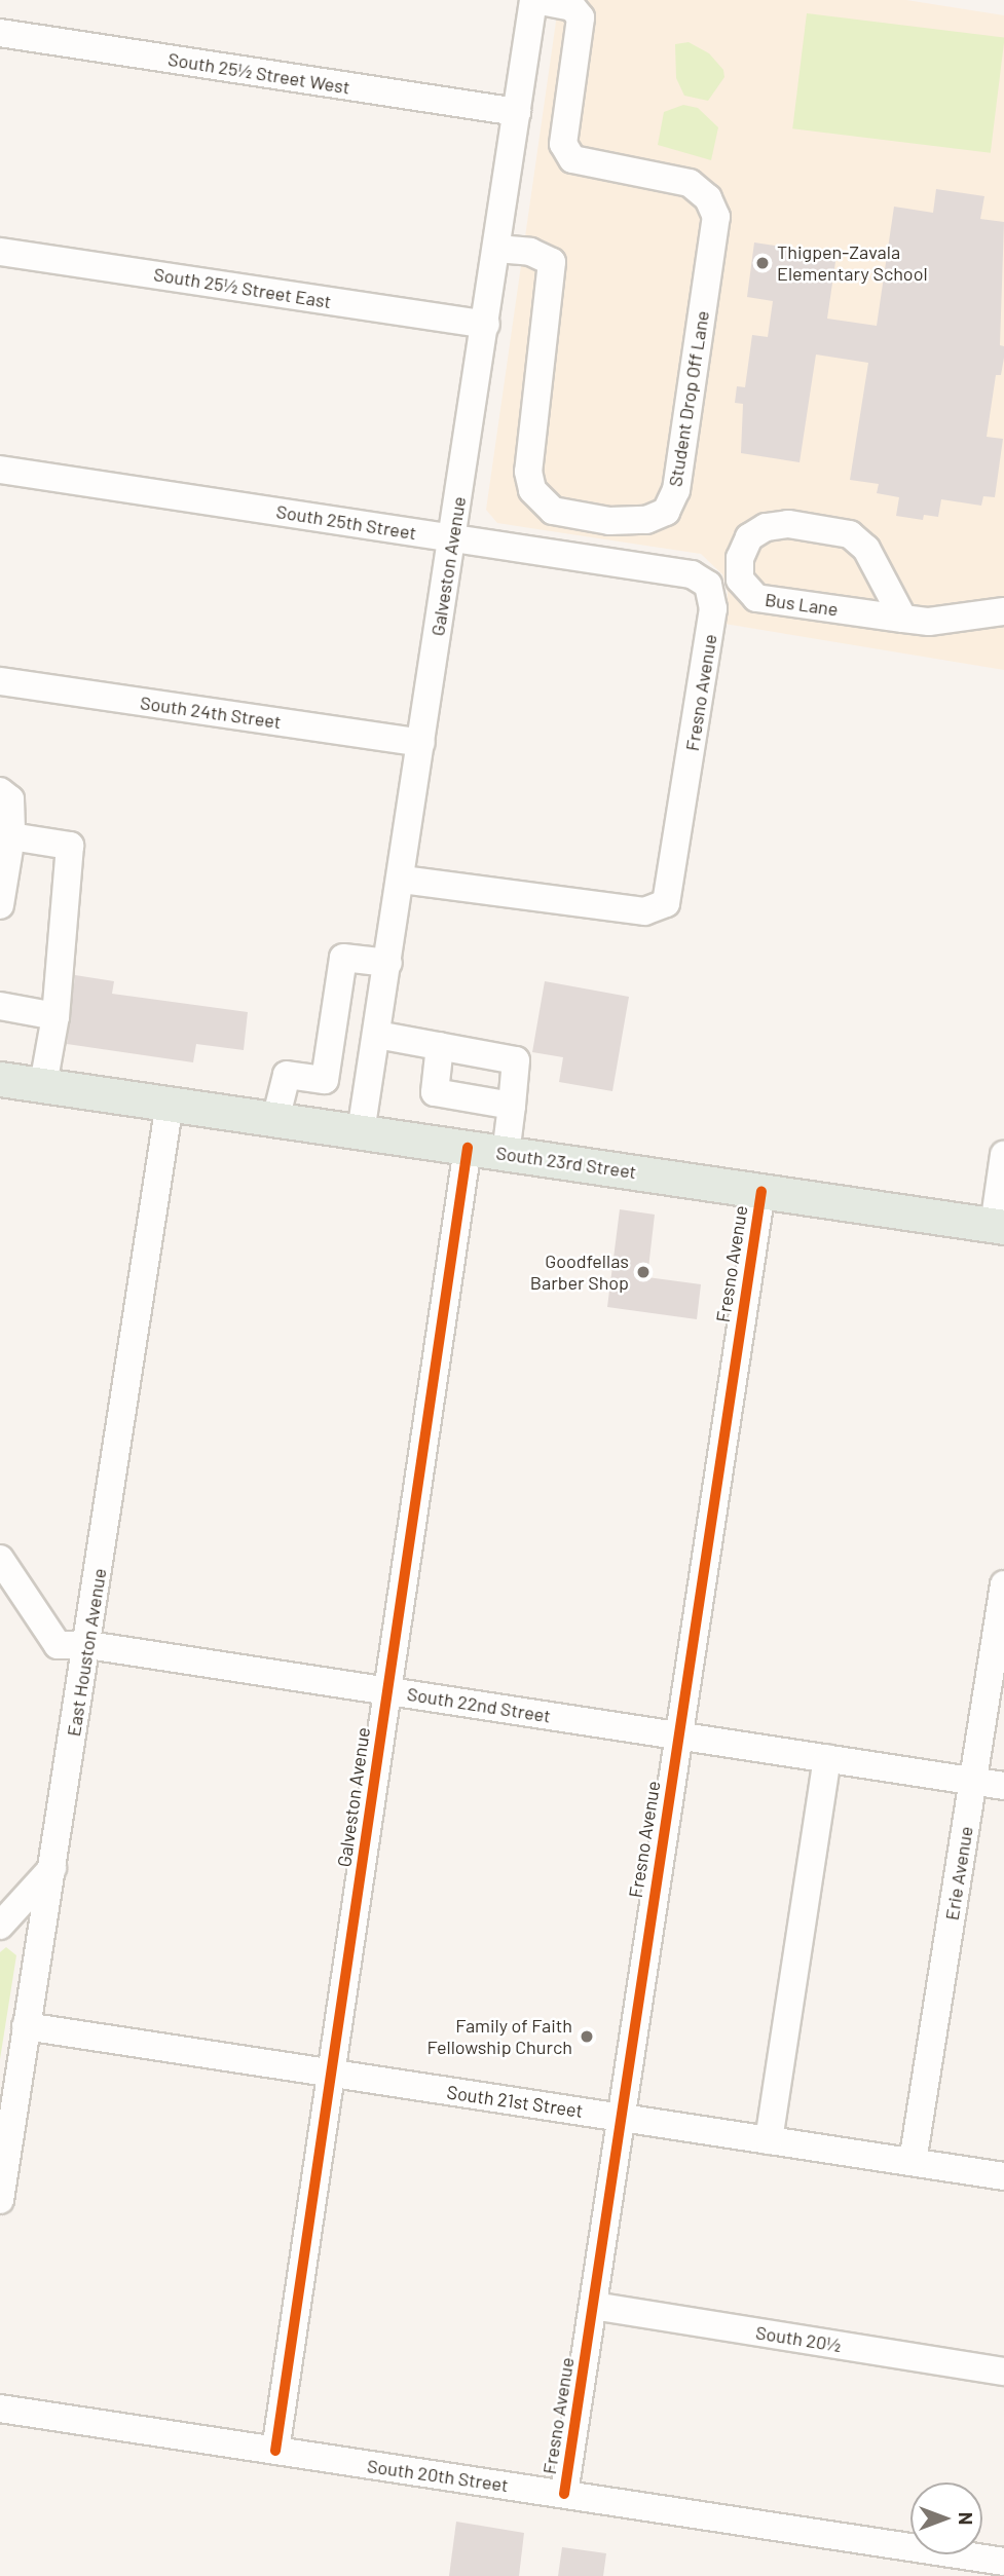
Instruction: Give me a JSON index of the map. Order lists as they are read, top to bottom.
{
  "streets": {
    "main road": ["South 23rd Street"],
    "street": [
      "South 25½ Street West",
      "South 25½ Street East",
      "Student Drop Off Lane",
      "South 25th Street",
      "Galveston Avenue",
      "Bus Lane",
      "Fresno Avenue",
      "South 24th Street",
      "East Houston Avenue",
      "South 22nd Street",
      "Erie Avenue",
      "South 21st Street",
      "South 20½",
      "South 20th Street"
    ]
  },
  "crossings": [
    ["South 25½ Street West", "Galveston Avenue"],
    ["South 25½ Street East", "Galveston Avenue"],
    ["Student Drop Off Lane", "Galveston Avenue"],
    ["South 25th Street", "Galveston Avenue"],
    ["South 25th Street", "Fresno Avenue"],
    ["Galveston Avenue", "Fresno Avenue"],
    ["Galveston Avenue", "South 24th Street"],
    ["Galveston Avenue", "South 23rd Street"],
    ["Galveston Avenue", "South 22nd Street"],
    ["Galveston Avenue", "South 21st Street"],
    ["Galveston Avenue", "South 20th Street"],
    ["Fresno Avenue", "South 23rd Street"],
    ["Fresno Avenue", "South 22nd Street"],
    ["Fresno Avenue", "South 21st Street"],
    ["Fresno Avenue", "South 20½"],
    ["Fresno Avenue", "South 20th Street"],
    ["South 23rd Street", "East Houston Avenue"],
    ["East Houston Avenue", "South 22nd Street"],
    ["East Houston Avenue", "South 21st Street"],
    ["South 22nd Street", "Erie Avenue"],
    ["Erie Avenue", "South 21st Street"]
  ],
  "places": ["Thigpen-Zavala Elementary School", "Goodfellas Barber Shop", "Family of Faith Fellowship Church"],
  "north": "right"
}
